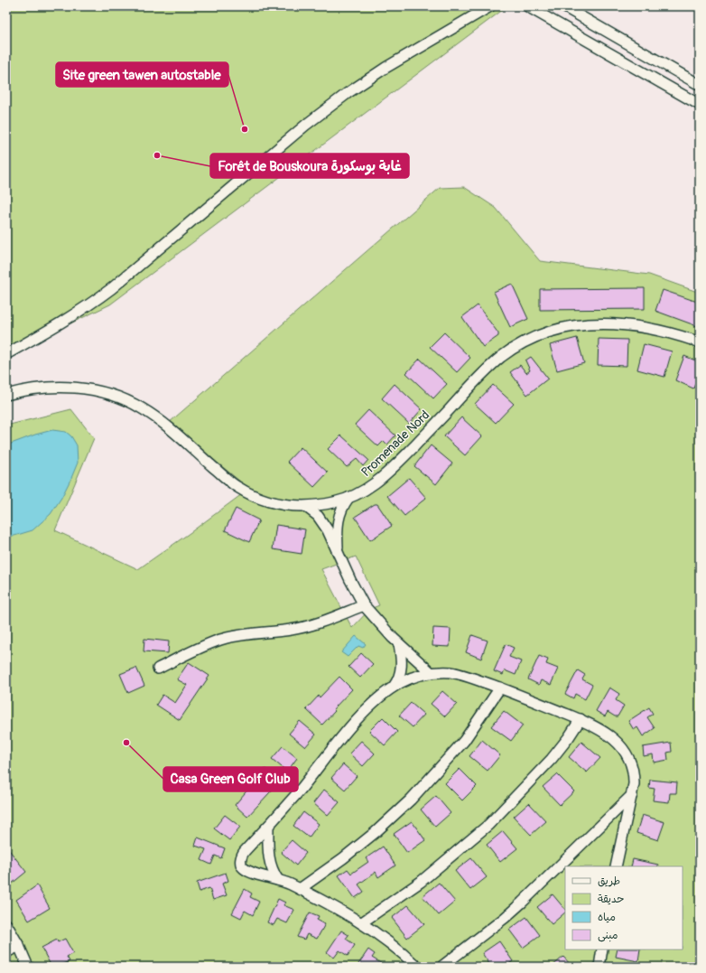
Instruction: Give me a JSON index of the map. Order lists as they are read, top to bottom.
{
  "streets": {
    "street": ["Promenade Nord"]
  },
  "places": ["Site green tawen autostable", "Forêt de Bouskoura غابة بوسكورة", "Casa Green Golf Club"],
  "legend": [
    "طريق",
    "حديقة",
    "مياه",
    "مبنى"
  ]
}
